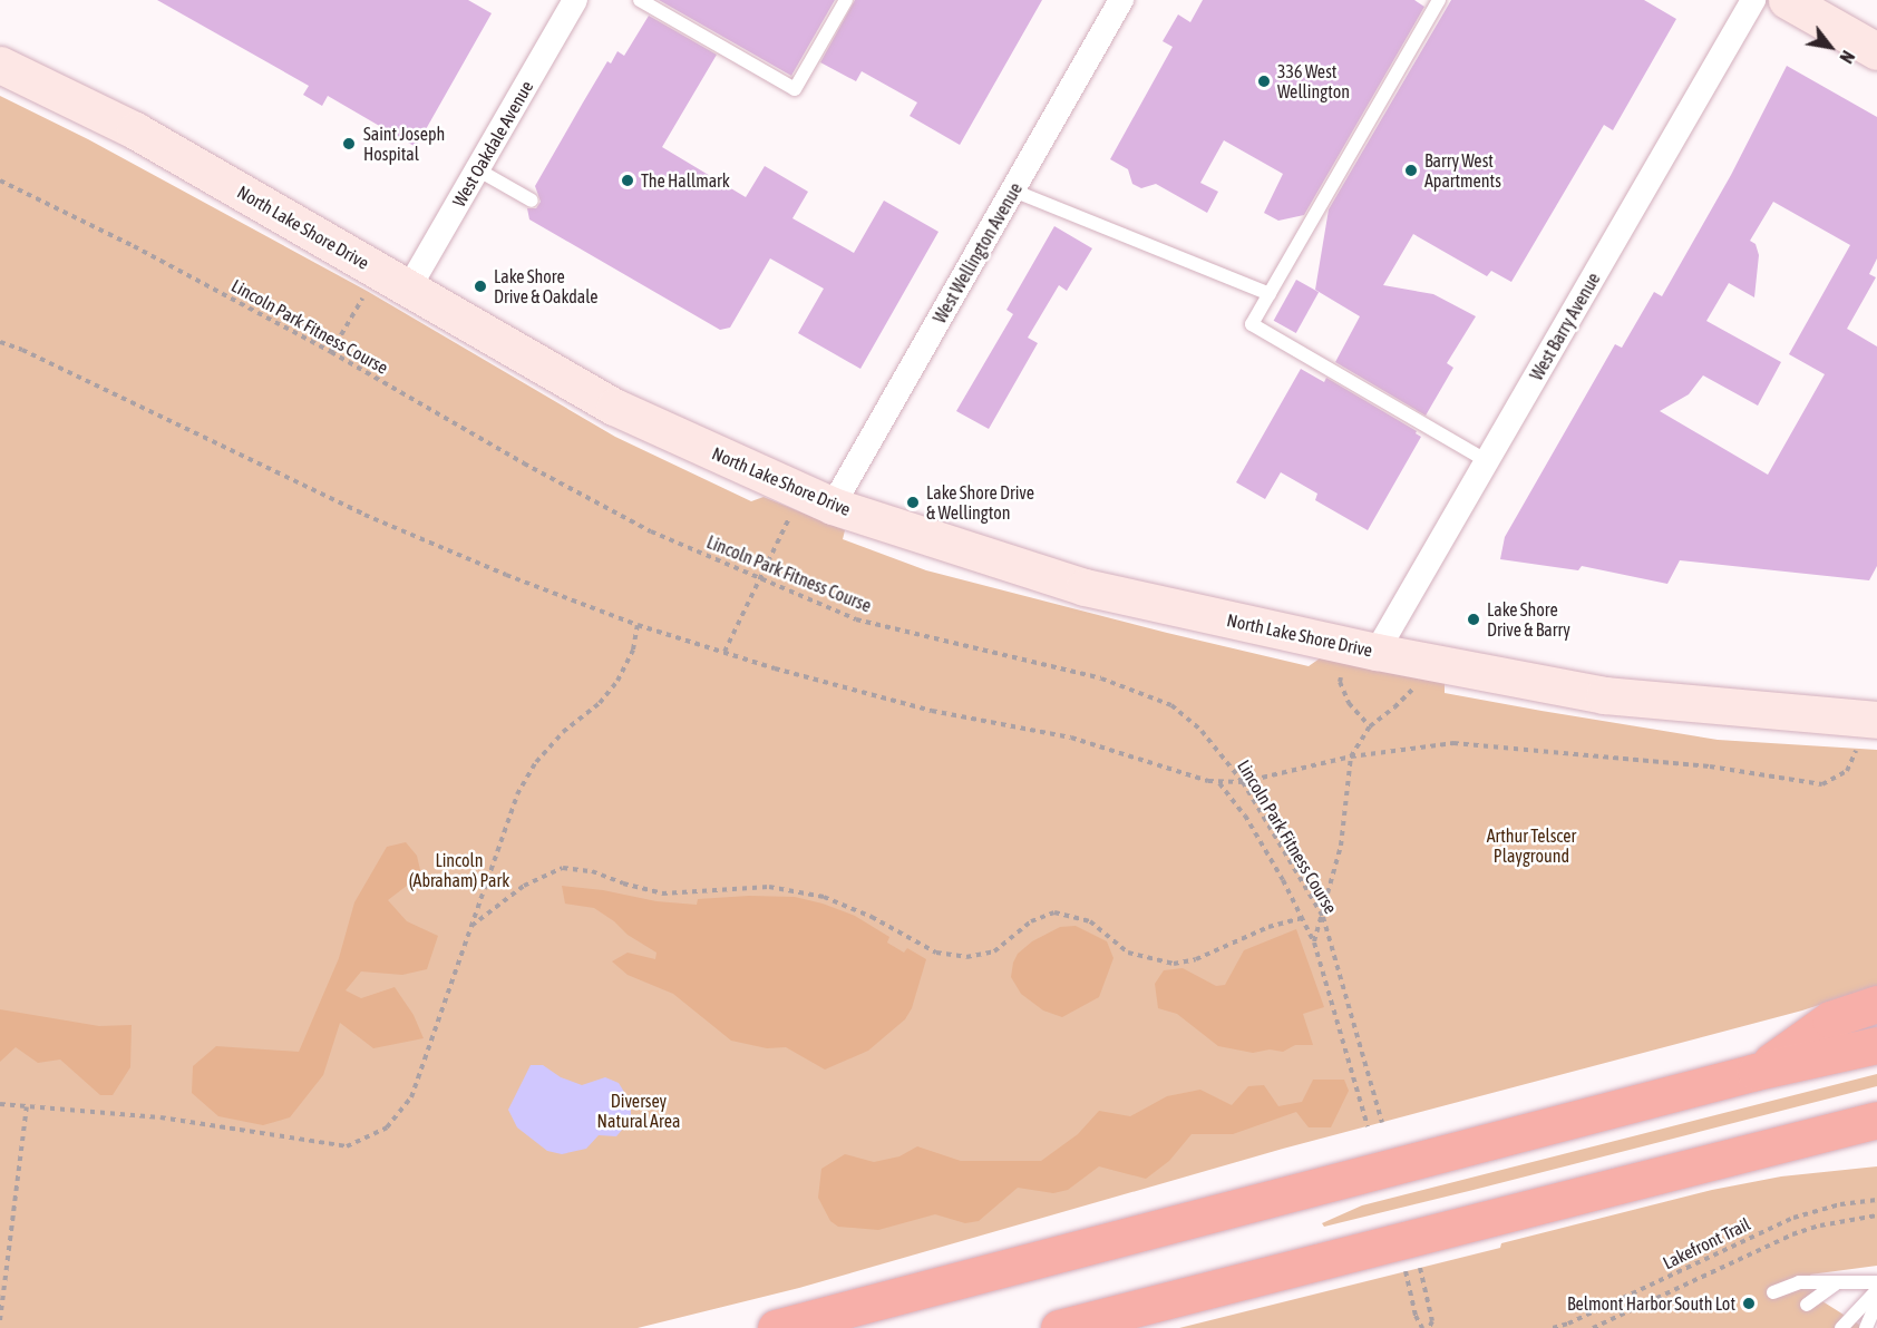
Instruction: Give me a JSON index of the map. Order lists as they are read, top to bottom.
{
  "streets": {
    "street": [
      "West Oakdale Avenue",
      "North Lake Shore Drive",
      "West Wellington Avenue",
      "West Barry Avenue"
    ],
    "path": ["Lincoln Park Fitness Course", "Lakefront Trail"]
  },
  "crossings": [
    ["West Oakdale Avenue", "North Lake Shore Drive"],
    ["North Lake Shore Drive", "West Wellington Avenue"],
    ["North Lake Shore Drive", "West Barry Avenue"]
  ],
  "parks": ["Arthur Telscer Playground", "Lincoln (Abraham) Park", "Diversey Natural Area"],
  "places": [
    "336 West Wellington",
    "Saint Joseph Hospital",
    "Barry West Apartments",
    "The Hallmark",
    "Lake Shore Drive & Oakdale",
    "Lake Shore Drive & Wellington",
    "Lake Shore Drive & Barry",
    "Belmont Harbor South Lot"
  ],
  "north": "bottom right"
}
